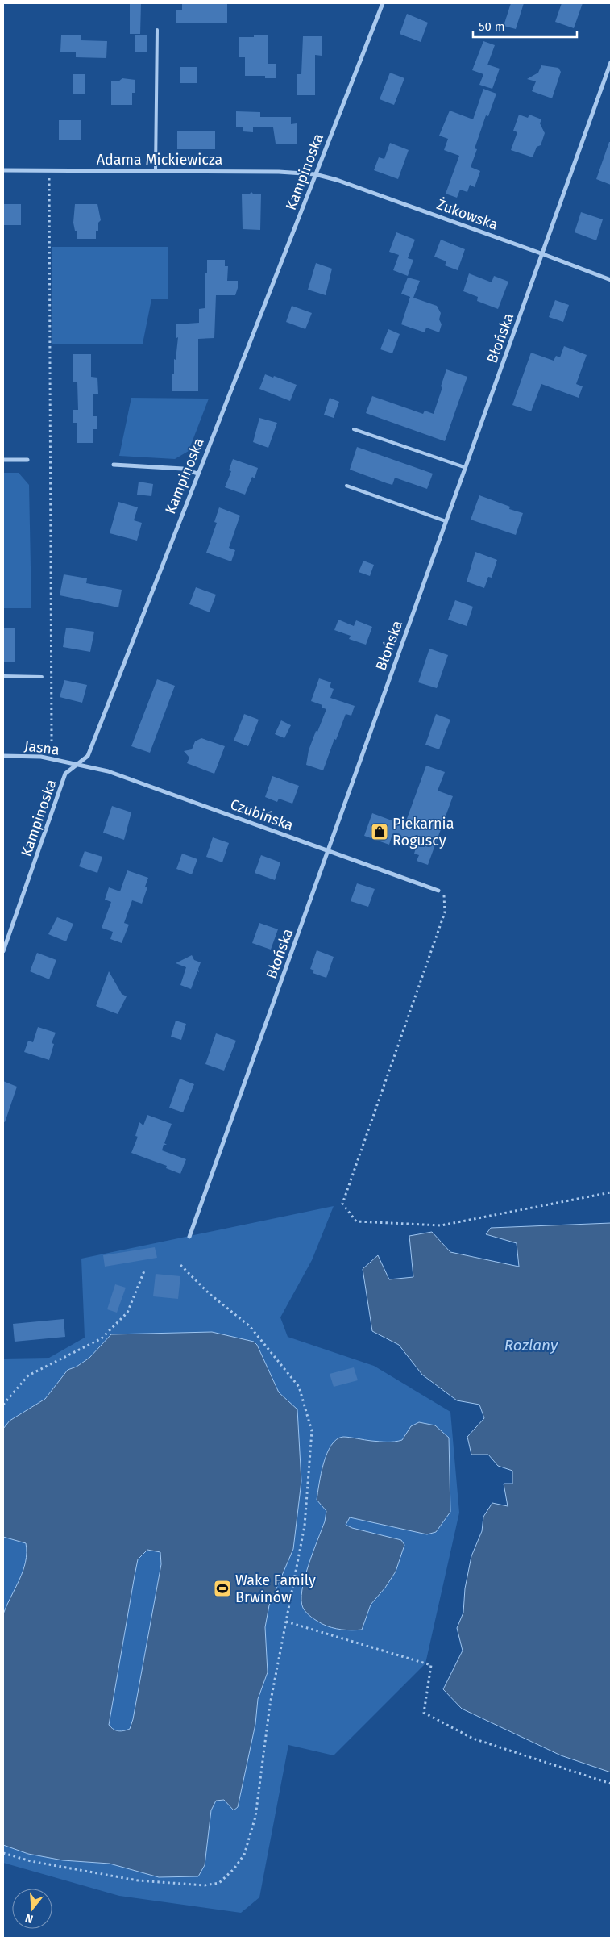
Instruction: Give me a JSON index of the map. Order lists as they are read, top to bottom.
{
  "streets": {
    "street": [
      "Adama Mickiewicza",
      "Kampinoska",
      "Żukowska",
      "Błońska",
      "Jasna",
      "Czubińska"
    ]
  },
  "crossings": [
    ["Adama Mickiewicza", "Kampinoska"],
    ["Adama Mickiewicza", "Żukowska"],
    ["Kampinoska", "Żukowska"],
    ["Kampinoska", "Jasna"],
    ["Kampinoska", "Czubińska"],
    ["Żukowska", "Błońska"],
    ["Błońska", "Czubińska"],
    ["Jasna", "Czubińska"]
  ],
  "water": ["Rozlany"],
  "places": {
    "shop": ["Piekarnia Roguscy"],
    "sports": ["Wake Family Brwinów"]
  },
  "scale_bar": "50 m",
  "north": "bottom"
}
